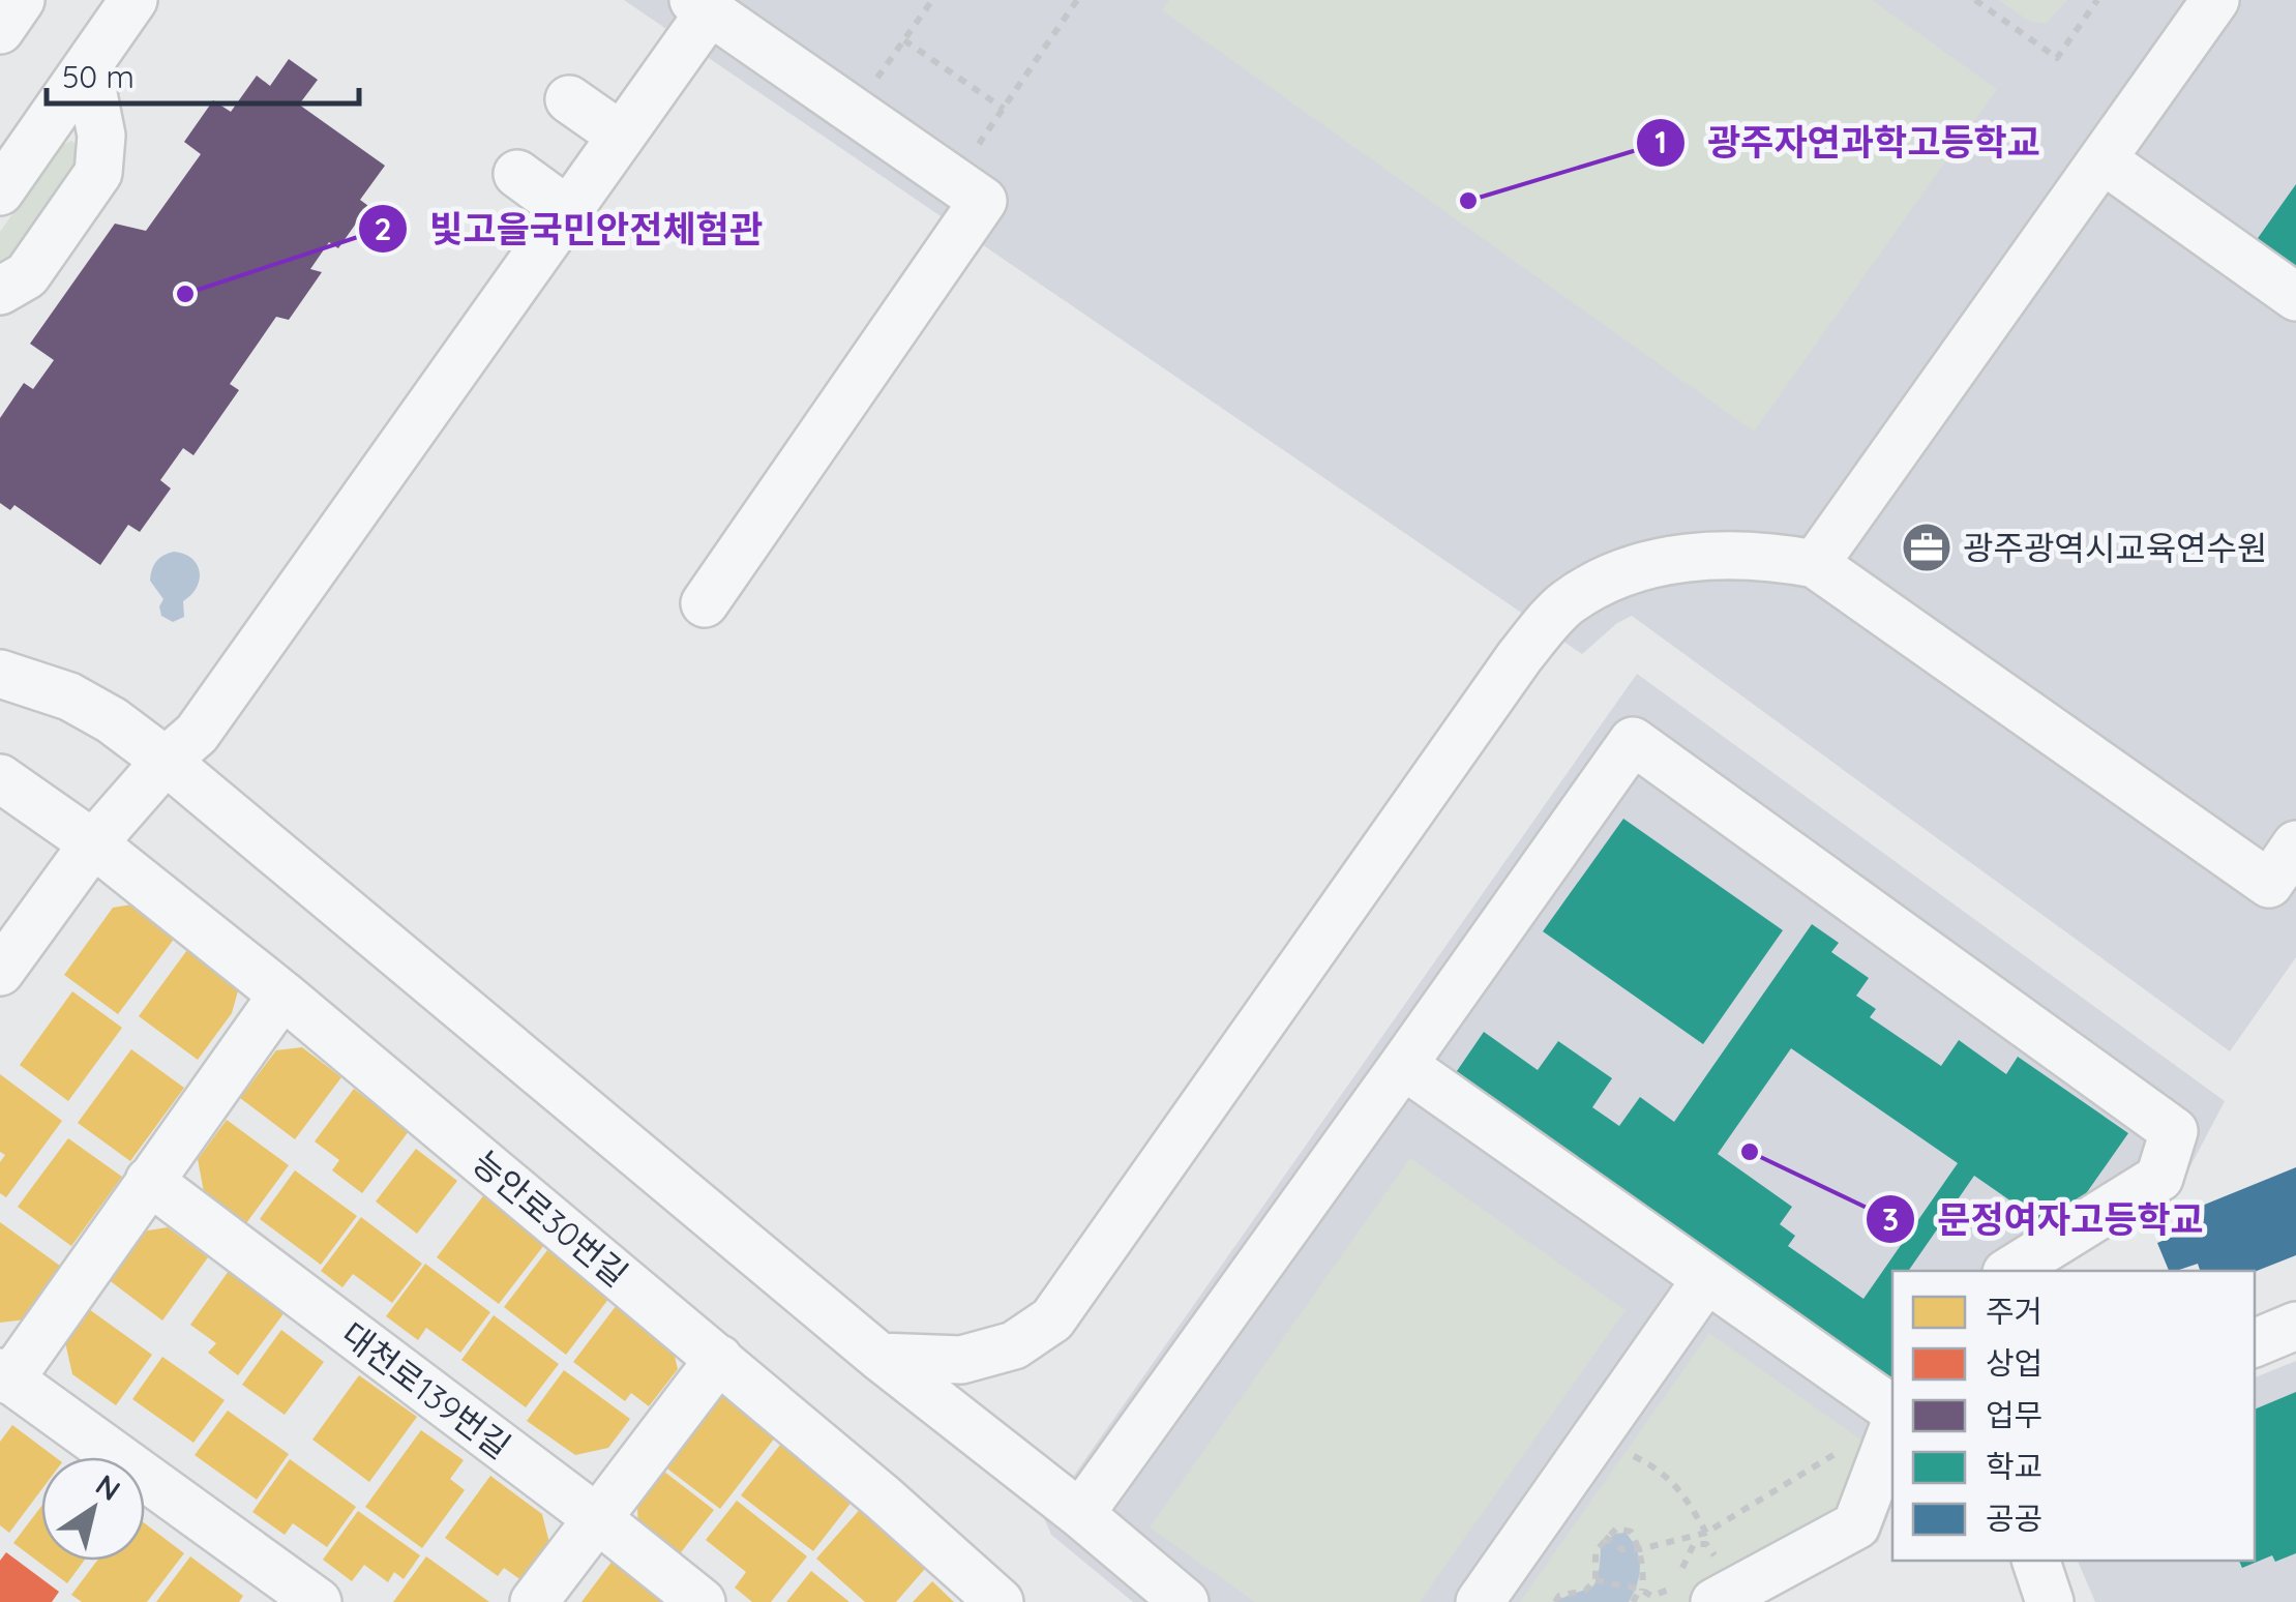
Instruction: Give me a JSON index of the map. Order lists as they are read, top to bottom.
{
  "streets": {
    "street": ["능안로30번길", "대천로139번길"]
  },
  "places": {
    "other": ["광주자연과학고등학교", "빛고을국민안전체험관", "문정여자고등학교"],
    "office": ["광주광역시교육연수원"]
  },
  "legend": [
    "주거",
    "상업",
    "업무",
    "학교",
    "공공"
  ],
  "scale_bar": "50 m",
  "north": "top right"
}
